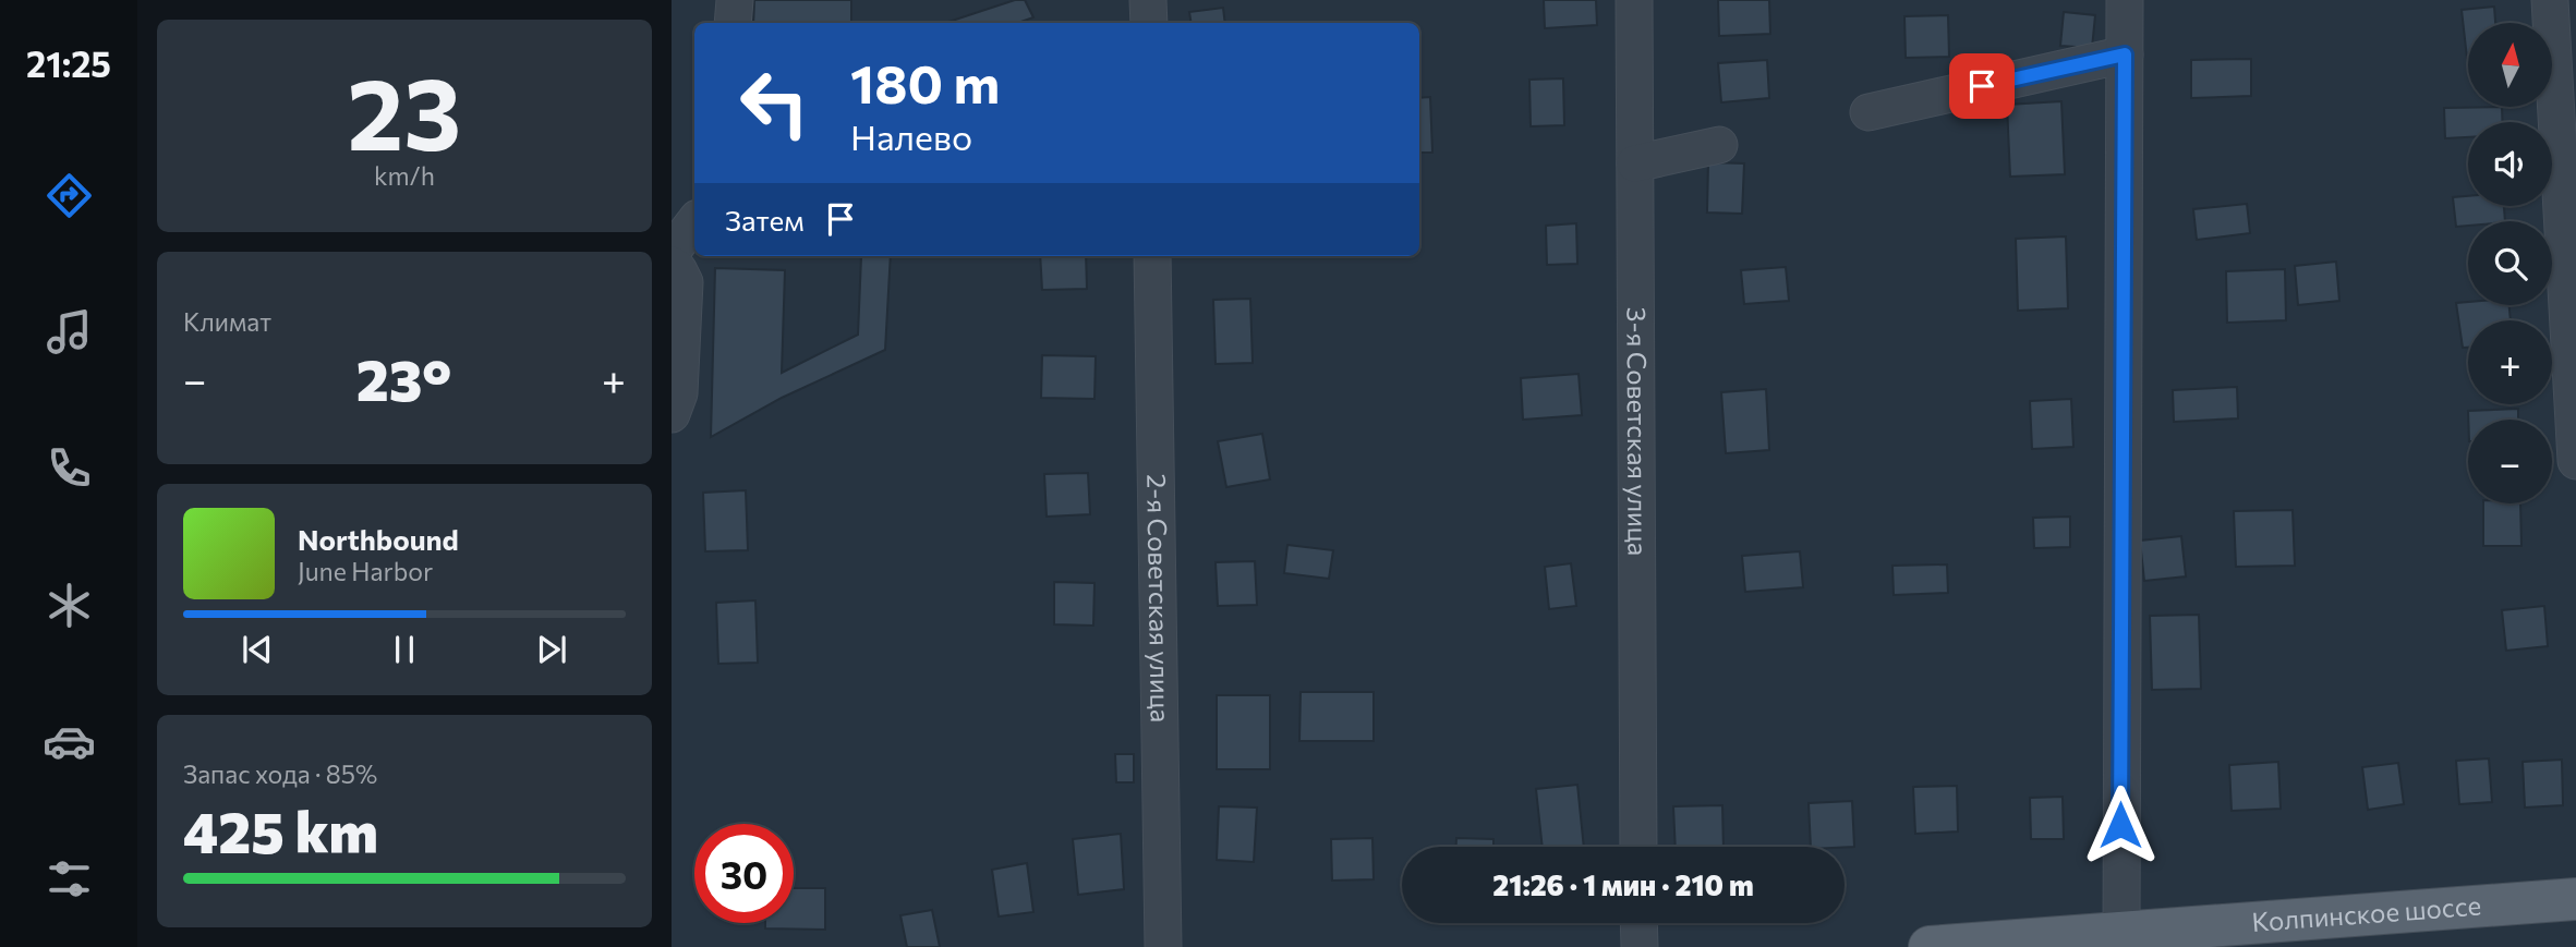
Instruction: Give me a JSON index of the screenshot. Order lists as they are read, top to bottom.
{
  "streets": {
    "main road": ["Колпинское шоссе"],
    "street": ["3-я Советская улица", "2-я Советская улица"]
  },
  "north": "top",
  "page": {
    "tabs": "21:25",
    "tile": [
      ["23", "km/h"],
      "Климат",
      ["Запас хода · 85%", "425 km"]
    ],
    "map_buttons": ["+", "−"],
    "turn": ["180 m", "Налево"],
    "then": "Затем",
    "heat": ["−", "23°", "+"],
    "song": ["Northbound", "June Harbor"],
    "limit": "30",
    "trip": "21:26 · 1 мин · 210 m"
  }
}
